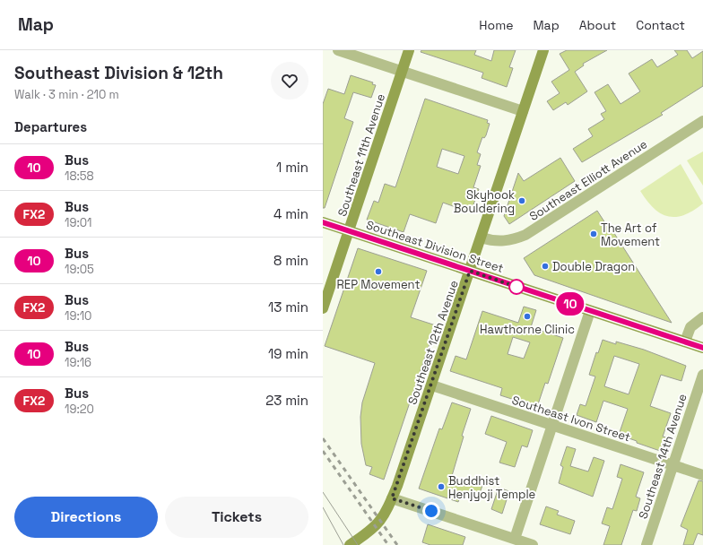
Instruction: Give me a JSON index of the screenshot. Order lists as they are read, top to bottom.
{
  "streets": {
    "main road": ["Southeast 11th Avenue", "Southeast Division Street", "Southeast 12th Avenue"],
    "street": ["Southeast Elliott Avenue", "Southeast Ivon Street", "Southeast 14th Avenue"]
  },
  "crossings": [
    ["Southeast 11th Avenue", "Southeast Division Street"],
    ["Southeast Elliott Avenue", "Southeast 12th Avenue"],
    ["Southeast Division Street", "Southeast 12th Avenue"],
    ["Southeast 12th Avenue", "Southeast Ivon Street"],
    ["Southeast Ivon Street", "Southeast 14th Avenue"]
  ],
  "places": [
    "Skyhook Bouldering",
    "The Art of Movement",
    "Double Dragon",
    "REP Movement",
    "Hawthorne Clinic",
    "Buddhist Henjyoji Temple"
  ],
  "lines": ["bus line 10"],
  "page": {
    "header": "Map",
    "nav": [
      "Home",
      "Map",
      "About",
      "Contact"
    ],
    "heading": [
      ["Southeast Division & 12th", "Walk · 3 min · 210 m"],
      "Departures"
    ],
    "on_map": "10",
    "list": [
      {
        "mark": "10",
        "name": "Bus",
        "note": "18:58",
        "value": "1 min"
      },
      {
        "mark": "FX2",
        "name": "Bus",
        "note": "19:01",
        "value": "4 min"
      },
      {
        "mark": "10",
        "name": "Bus",
        "note": "19:05",
        "value": "8 min"
      },
      {
        "mark": "FX2",
        "name": "Bus",
        "note": "19:10",
        "value": "13 min"
      },
      {
        "mark": "10",
        "name": "Bus",
        "note": "19:16",
        "value": "19 min"
      },
      {
        "mark": "FX2",
        "name": "Bus",
        "note": "19:20",
        "value": "23 min"
      }
    ],
    "buttons": ["Directions", "Tickets"]
  }
}
